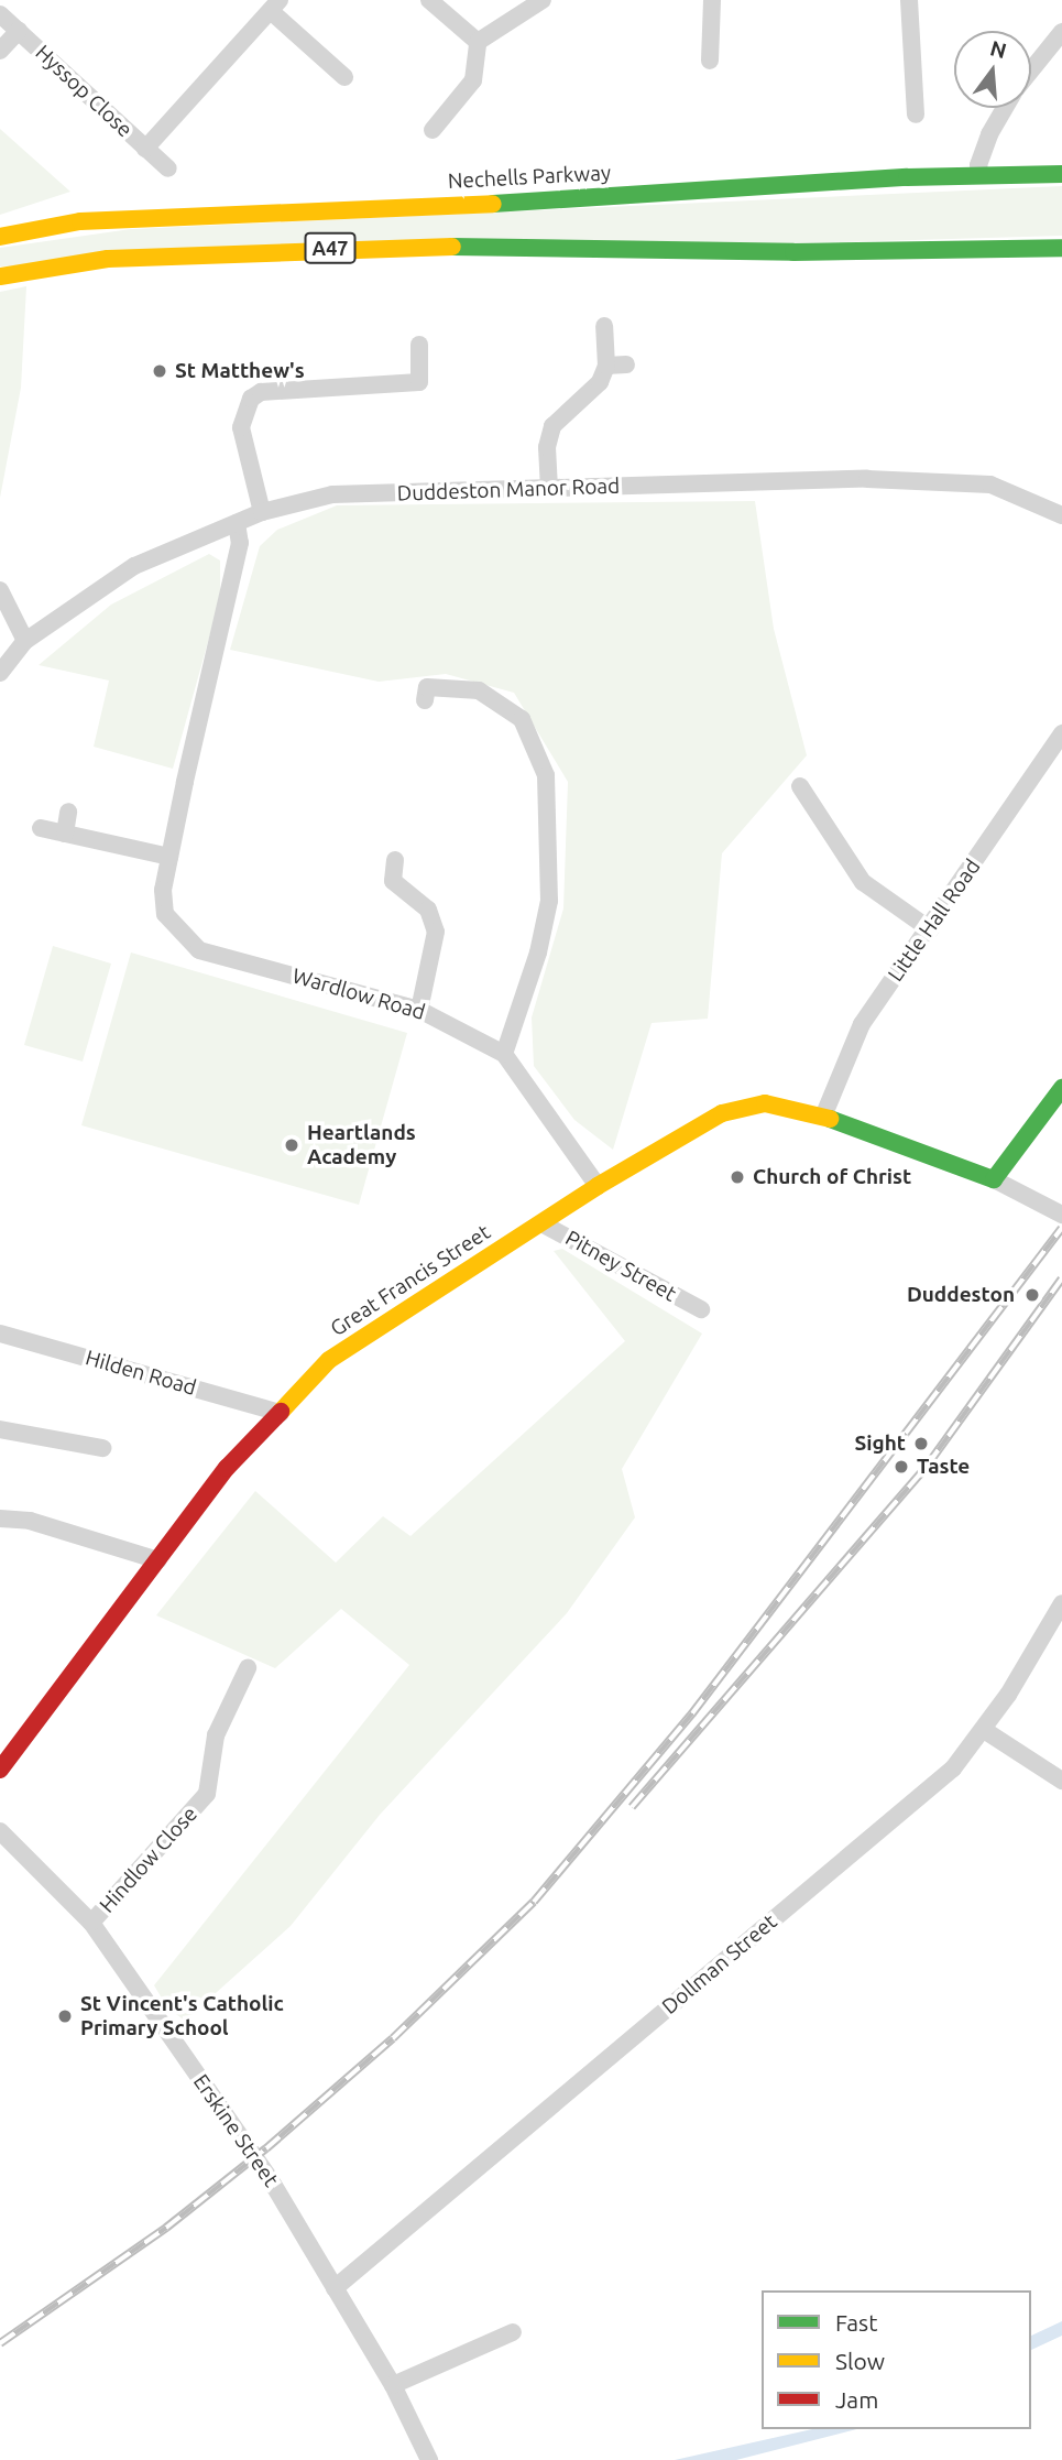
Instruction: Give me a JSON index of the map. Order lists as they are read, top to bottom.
{
  "streets": {
    "main road": ["Nechells Parkway", "A47", "Great Francis Street"],
    "street": [
      "Hyssop Close",
      "Duddeston Manor Road",
      "Little Hall Road",
      "Wardlow Road",
      "Pitney Street",
      "Hilden Road",
      "Hindlow Close",
      "Dollman Street",
      "Erskine Street"
    ]
  },
  "crossings": [
    ["Duddeston Manor Road", "Wardlow Road"],
    ["Little Hall Road", "Great Francis Street"],
    ["Wardlow Road", "Great Francis Street"],
    ["Pitney Street", "Great Francis Street"],
    ["Great Francis Street", "Hilden Road"],
    ["Hindlow Close", "Erskine Street"],
    ["Dollman Street", "Erskine Street"]
  ],
  "places": [
    "St Matthew's",
    "Heartlands Academy",
    "Church of Christ",
    "Duddeston",
    "Sight",
    "Taste",
    "St Vincent's Catholic Primary School"
  ],
  "legend": ["Fast", "Slow", "Jam"],
  "north": "top"
}
